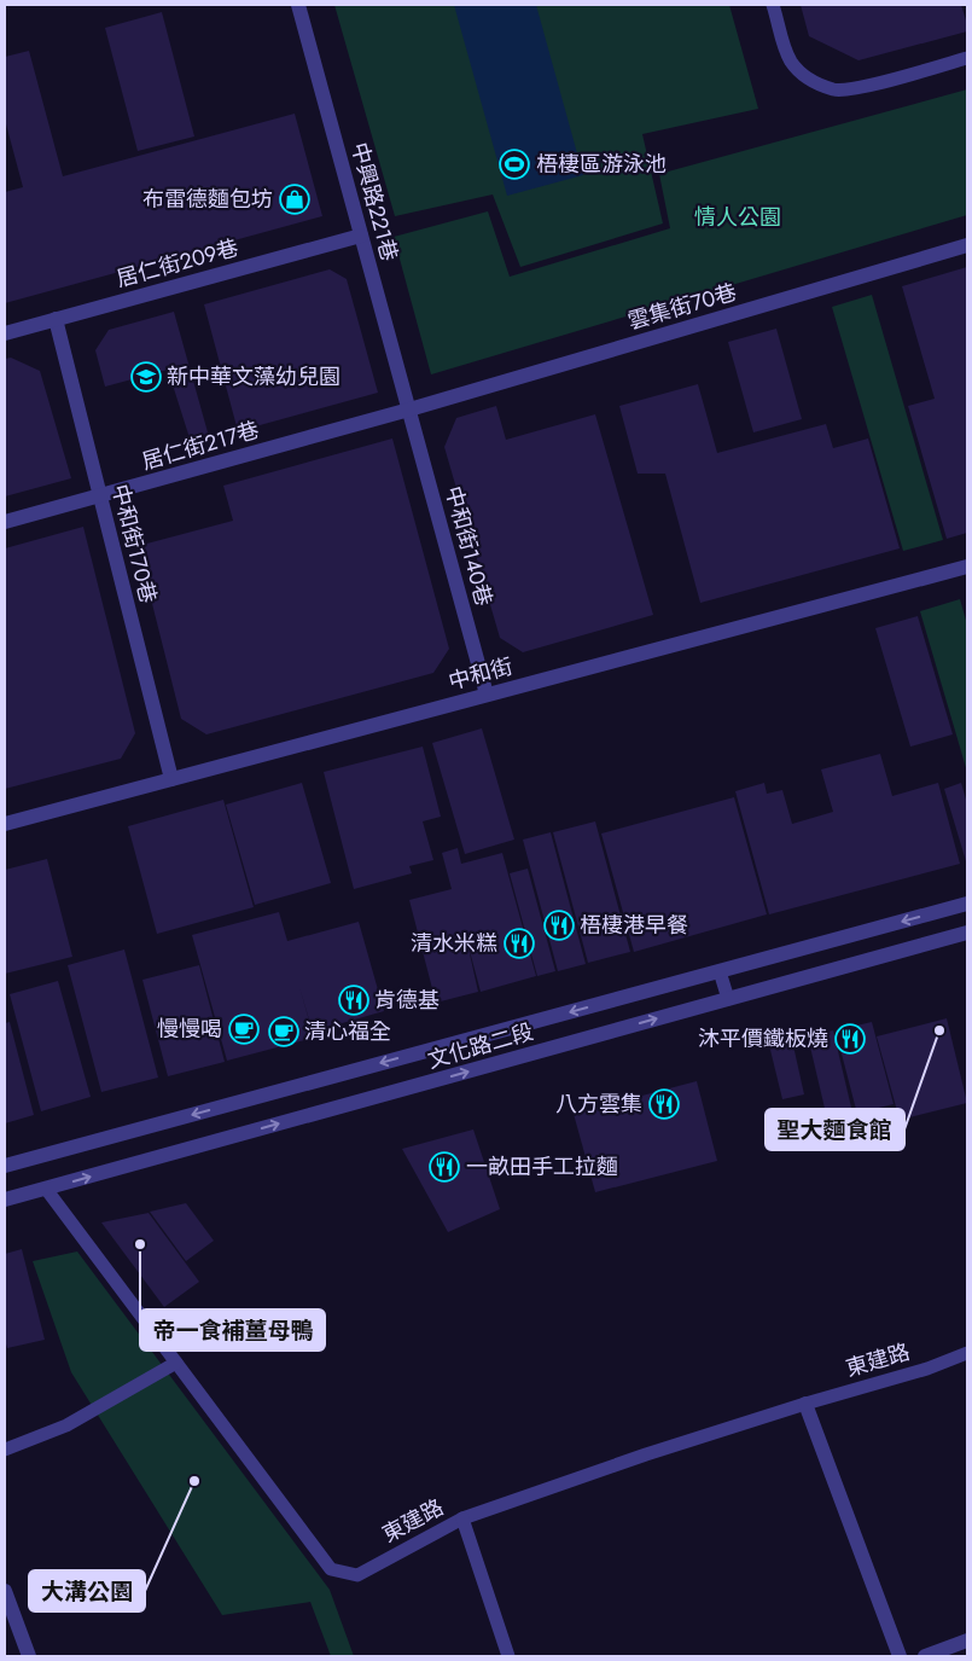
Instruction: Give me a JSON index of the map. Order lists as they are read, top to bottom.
{
  "streets": {
    "street": [
      "中興路221巷",
      "居仁街209巷",
      "雲集街70巷",
      "居仁街217巷",
      "中和街170巷",
      "中和街140巷",
      "中和街",
      "文化路二段"
    ],
    "lane": ["東建路"]
  },
  "crossings": [
    ["中興路221巷", "居仁街209巷"],
    ["中興路221巷", "雲集街70巷"],
    ["中興路221巷", "居仁街217巷"],
    ["中興路221巷", "中和街140巷"],
    ["居仁街209巷", "中和街170巷"],
    ["雲集街70巷", "居仁街217巷"],
    ["雲集街70巷", "中和街140巷"],
    ["居仁街217巷", "中和街170巷"],
    ["居仁街217巷", "中和街140巷"],
    ["中和街170巷", "中和街"],
    ["中和街140巷", "中和街"],
    ["文化路二段", "東建路"]
  ],
  "parks": ["情人公園"],
  "places": {
    "sports": ["梧棲區游泳池"],
    "shop": ["布雷德麵包坊"],
    "school or university": ["新中華文藻幼兒園"],
    "restaurant": [
      "梧棲港早餐",
      "清水米糕",
      "肯德基",
      "沐平價鐵板燒",
      "八方雲集",
      "一畝田手工拉麵"
    ],
    "cafe": ["慢慢喝", "清心福全"],
    "other": ["聖大麵食館", "帝一食補薑母鴨", "大溝公園"]
  }
}
